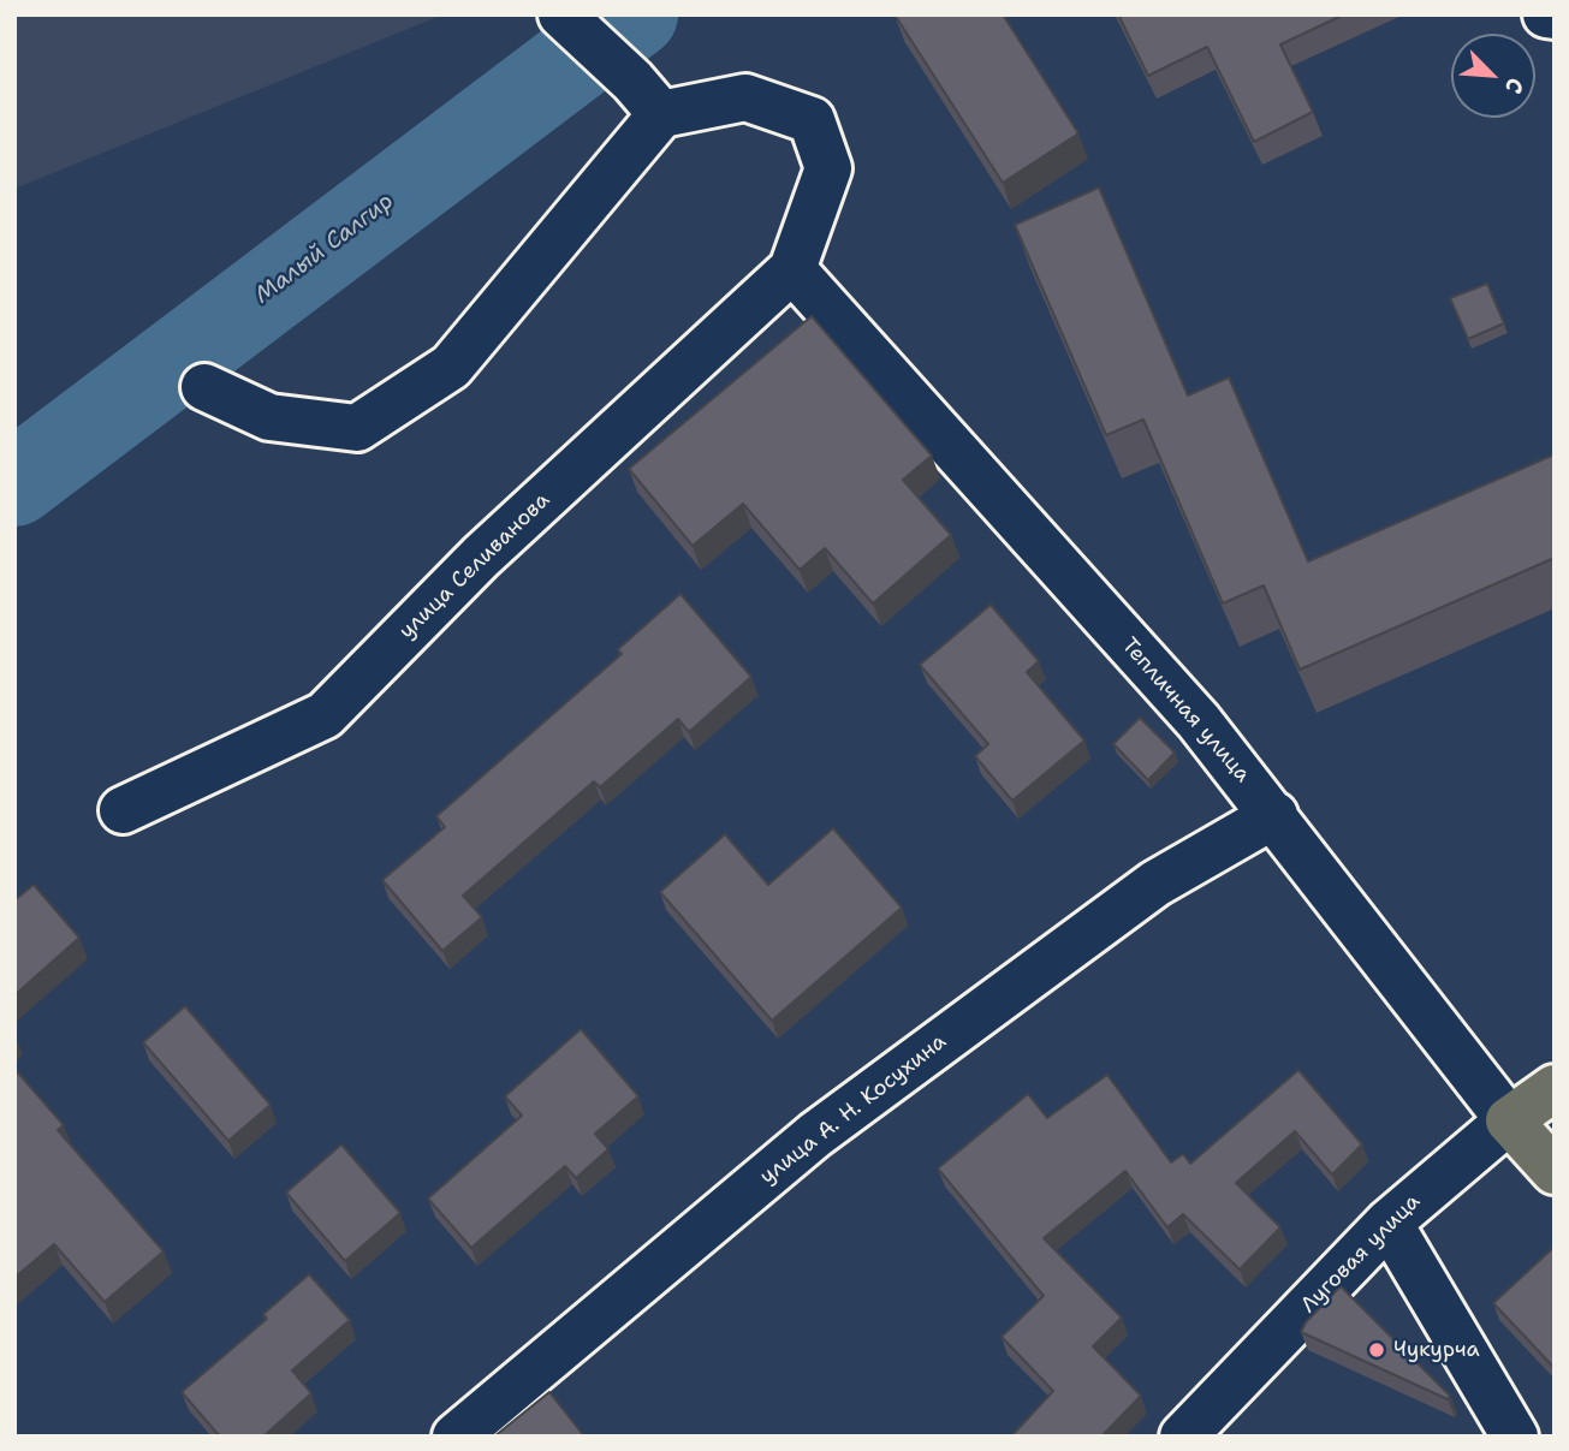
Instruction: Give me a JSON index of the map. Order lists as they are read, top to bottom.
{
  "streets": {
    "main road": ["Тепличная улица", "Луговая улица"],
    "street": ["улица Селиванова", "улица А. Н. Косухина"]
  },
  "crossings": [
    ["улица Селиванова", "Тепличная улица"],
    ["Тепличная улица", "улица А. Н. Косухина"],
    ["Тепличная улица", "Луговая улица"]
  ],
  "water": ["Малый Салгир"],
  "places": ["Чукурча"],
  "north": "bottom right"
}
